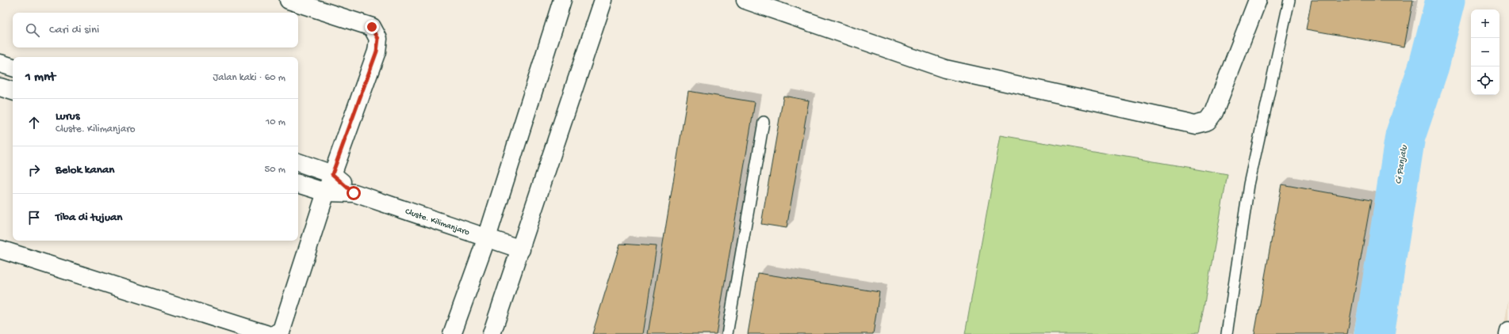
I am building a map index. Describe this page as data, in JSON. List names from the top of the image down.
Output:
{
  "streets": {
    "street": ["Cluste. Kilimanjaro"]
  },
  "water": ["Ci Panjalu"],
  "page": {
    "map_buttons": ["+", "−"],
    "search": "Cari di sini",
    "heading": ["1 mnt", "Jalan kaki · 60 m"],
    "list": [
      ["Lurus", "Cluste. Kilimanjaro", "10 m"],
      ["Belok kanan", "50 m"],
      "Tiba di tujuan"
    ]
  }
}
